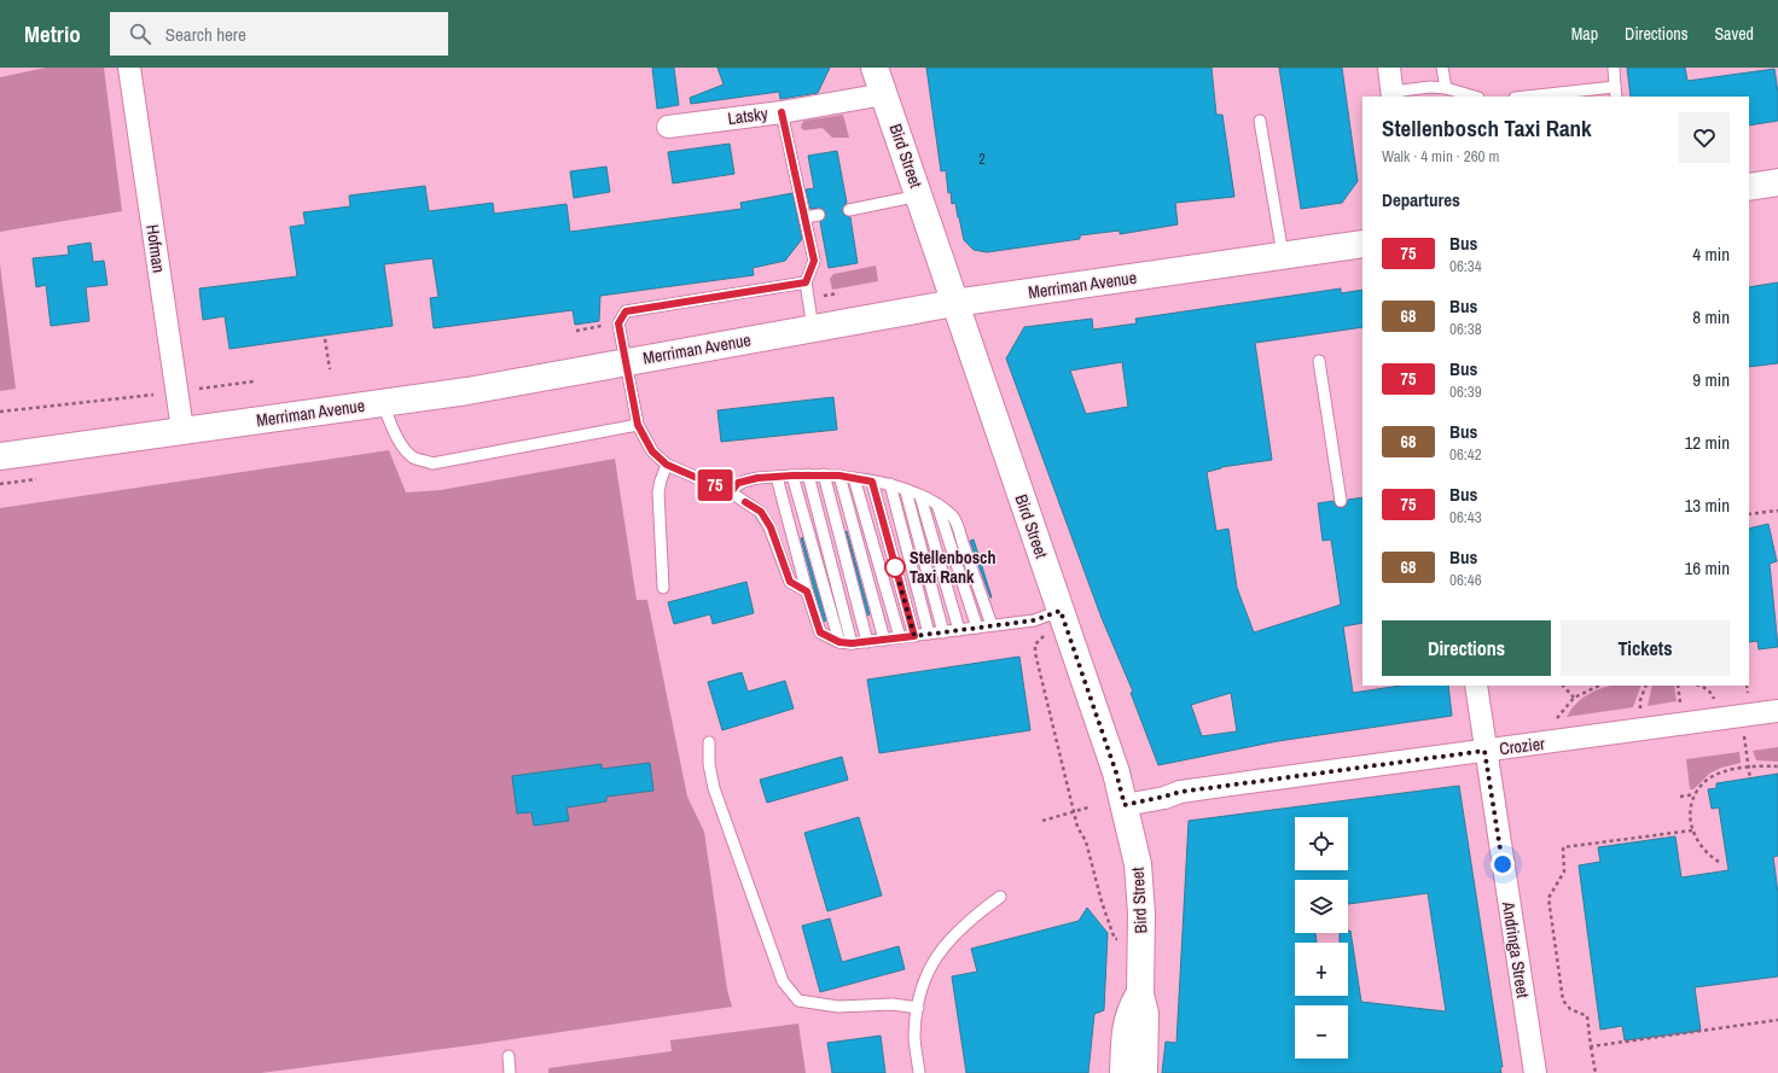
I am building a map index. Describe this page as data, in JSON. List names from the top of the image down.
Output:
{
  "streets": {
    "street": [
      "Latsky",
      "Bird Street",
      "Hofman",
      "Merriman Avenue",
      "Crozier",
      "Andringa Street"
    ]
  },
  "crossings": [
    ["Latsky", "Bird Street"],
    ["Bird Street", "Merriman Avenue"],
    ["Bird Street", "Crozier"],
    ["Hofman", "Merriman Avenue"],
    ["Crozier", "Andringa Street"]
  ],
  "places": ["Stellenbosch Taxi Rank"],
  "lines": ["bus line 75"],
  "house_numbers": ["2"],
  "page": {
    "header": "Metrio",
    "search": "Search here",
    "nav": ["Map", "Directions", "Saved"],
    "on_map": "75",
    "heading": [
      ["Stellenbosch Taxi Rank", "Walk · 4 min · 260 m"],
      "Departures"
    ],
    "list": [
      {
        "mark": "75",
        "name": "Bus",
        "note": "06:34",
        "value": "4 min"
      },
      {
        "mark": "68",
        "name": "Bus",
        "note": "06:38",
        "value": "8 min"
      },
      {
        "mark": "75",
        "name": "Bus",
        "note": "06:39",
        "value": "9 min"
      },
      {
        "mark": "68",
        "name": "Bus",
        "note": "06:42",
        "value": "12 min"
      },
      {
        "mark": "75",
        "name": "Bus",
        "note": "06:43",
        "value": "13 min"
      },
      {
        "mark": "68",
        "name": "Bus",
        "note": "06:46",
        "value": "16 min"
      }
    ],
    "buttons": ["Directions", "Tickets"],
    "map_buttons": ["+", "−"]
  }
}
